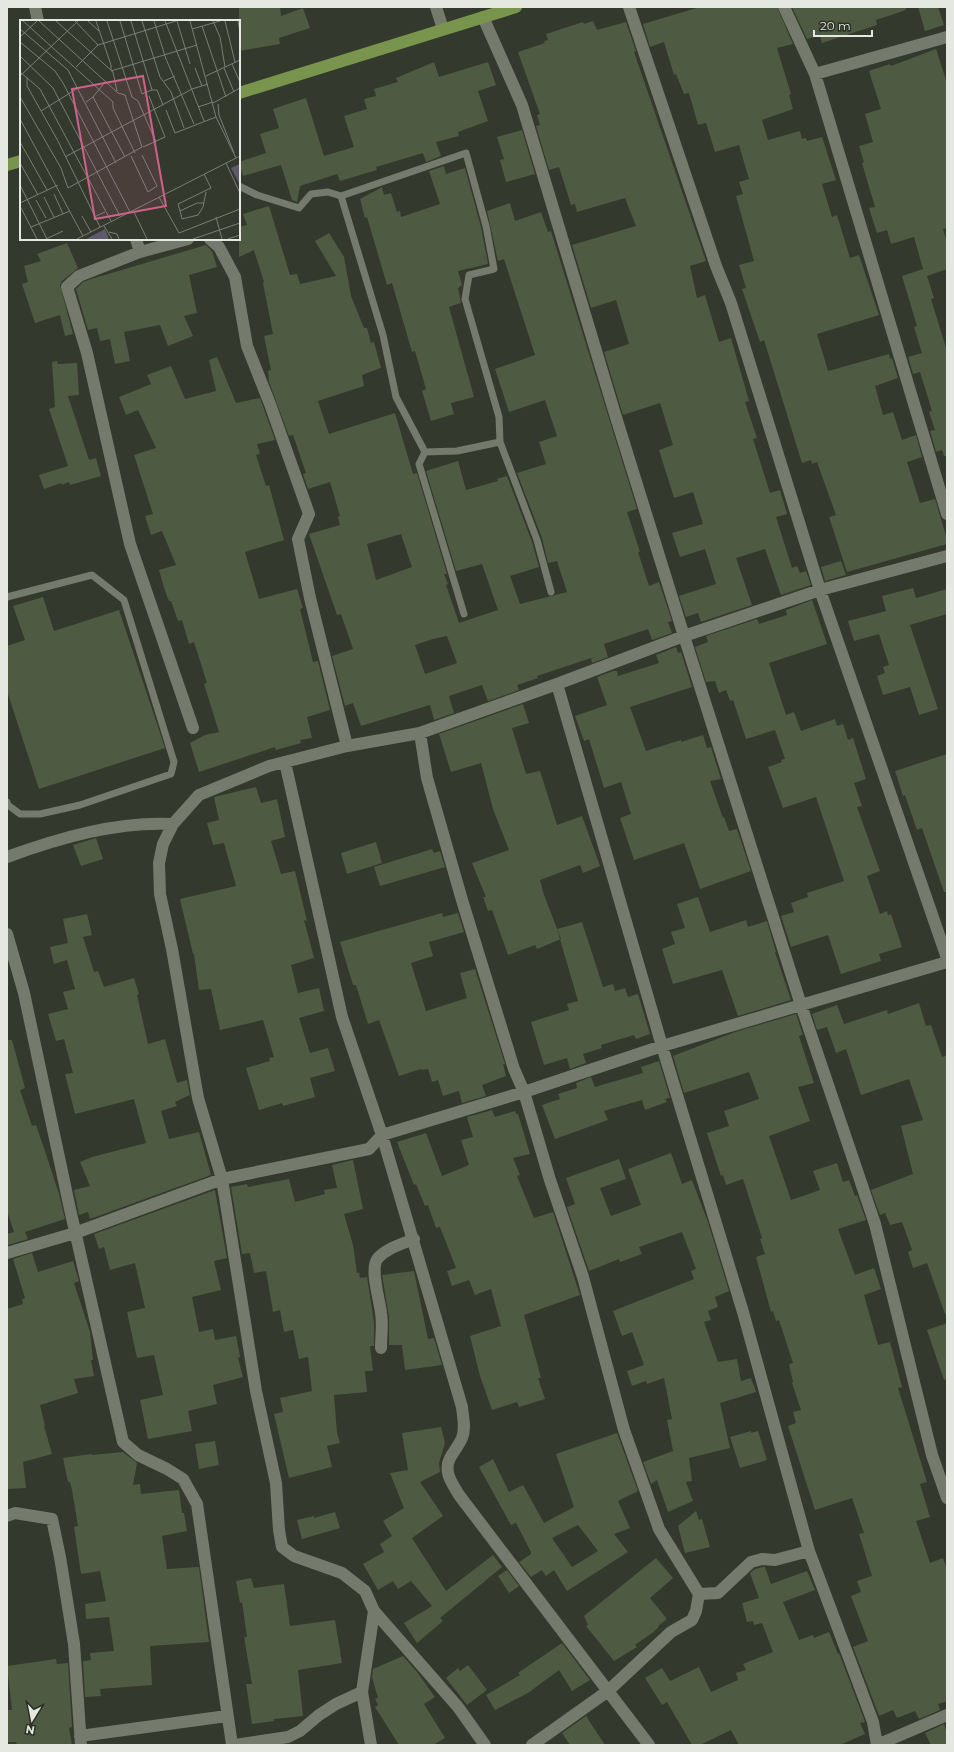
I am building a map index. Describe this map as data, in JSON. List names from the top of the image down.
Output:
{
  "scale_bar": "20 m",
  "north": "bottom"
}
